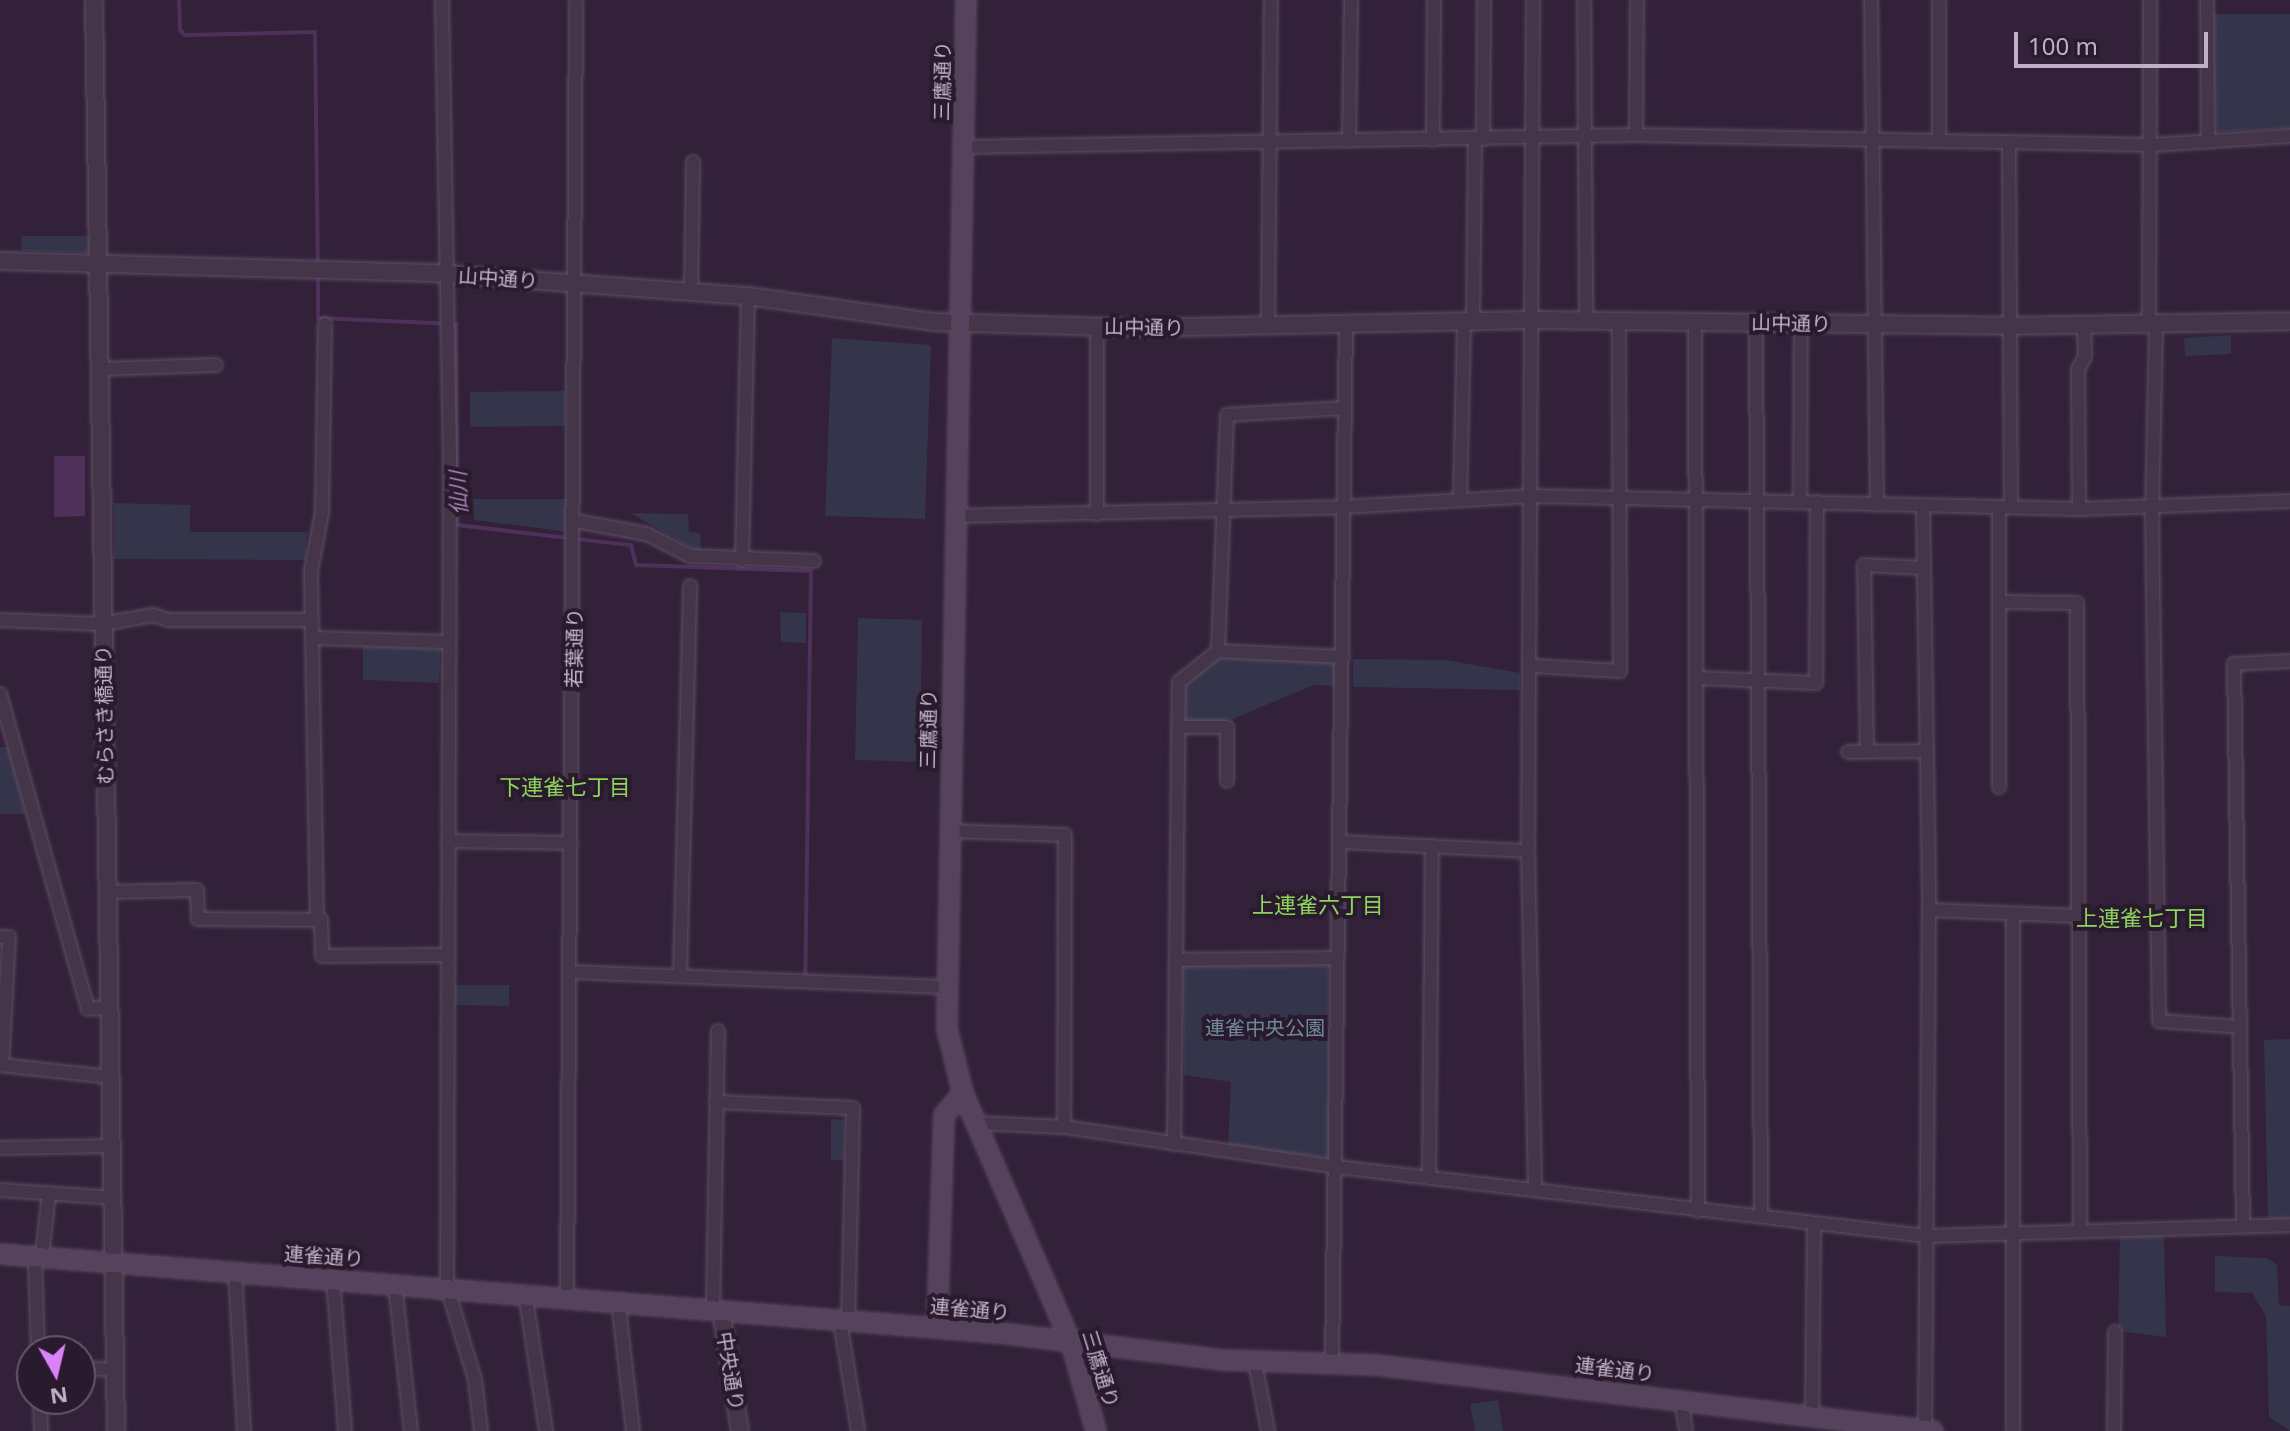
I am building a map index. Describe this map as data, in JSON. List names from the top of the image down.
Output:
{
  "streets": {
    "main road": ["三鷹通り", "連雀通り"],
    "street": [
      "山中通り",
      "若葉通り",
      "むらさき橋通り",
      "中央通り"
    ]
  },
  "crossings": [
    ["三鷹通り", "山中通り"],
    ["三鷹通り", "連雀通り"],
    ["山中通り", "若葉通り"],
    ["山中通り", "むらさき橋通り"],
    ["若葉通り", "連雀通り"],
    ["むらさき橋通り", "連雀通り"],
    ["連雀通り", "中央通り"]
  ],
  "districts": ["下連雀七丁目", "上連雀六丁目", "上連雀七丁目"],
  "water": ["仙川"],
  "parks": ["連雀中央公園"],
  "scale_bar": "100 m",
  "north": "bottom"
}
